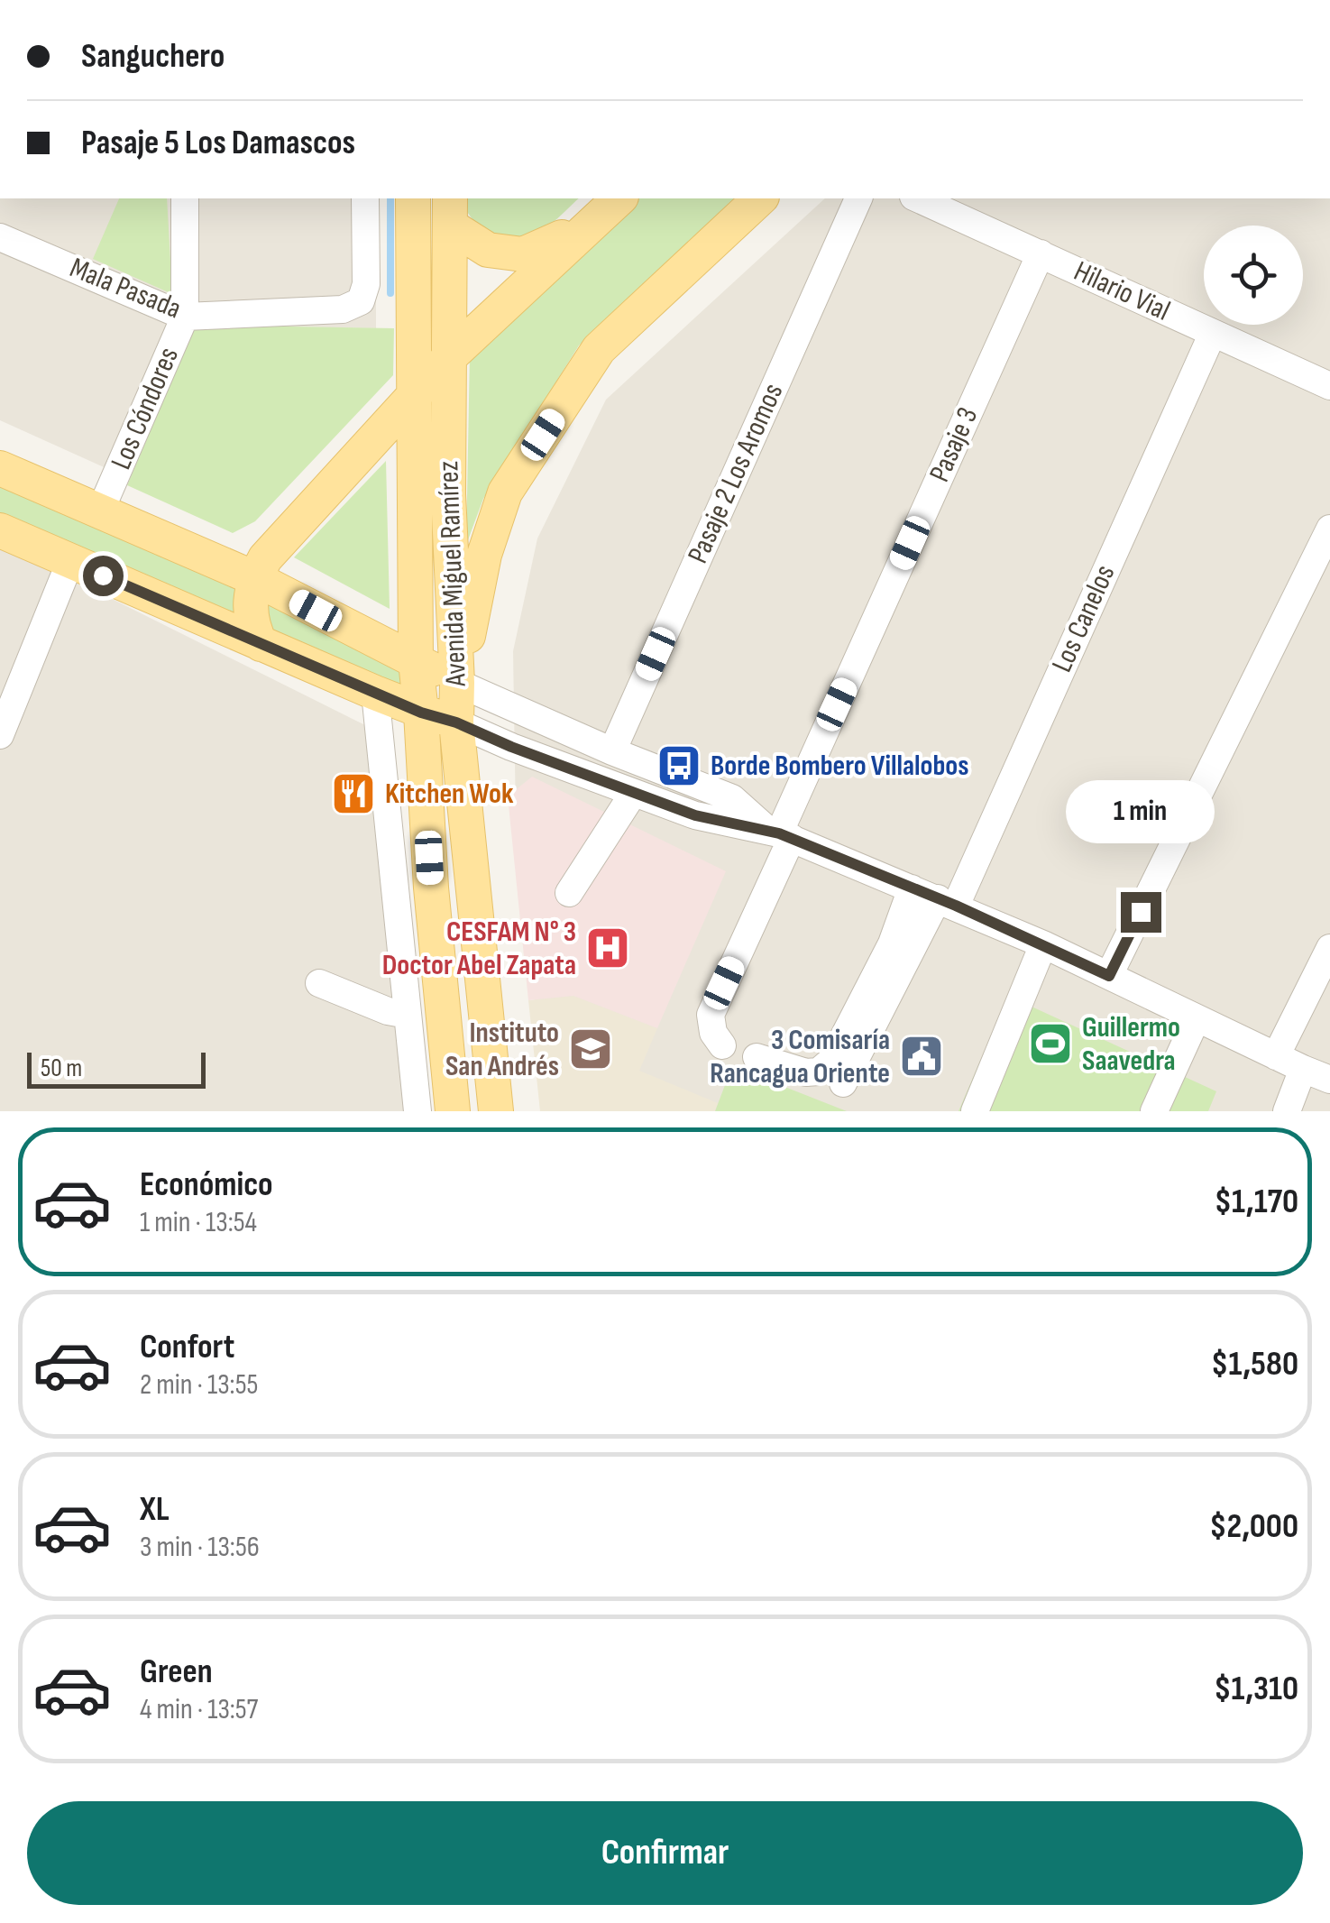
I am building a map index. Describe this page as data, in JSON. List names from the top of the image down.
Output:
{
  "streets": {
    "main road": ["Avenida Miguel Ramírez"],
    "street": [
      "Mala Pasada",
      "Hilario Vial",
      "Los Cóndores",
      "Pasaje 3",
      "Pasaje 2 Los Aromos",
      "Los Canelos"
    ]
  },
  "crossings": [
    ["Mala Pasada", "Los Cóndores"],
    ["Hilario Vial", "Pasaje 3"],
    ["Hilario Vial", "Los Canelos"]
  ],
  "places": {
    "bus stop": ["Borde Bombero Villalobos"],
    "restaurant": ["Kitchen Wok"],
    "hospital": ["CESFAM N° 3 Doctor Abel Zapata"],
    "sports": ["Guillermo Saavedra"],
    "school or university": ["Instituto San Andrés"],
    "public building": ["3 Comisaría Rancagua Oriente"]
  },
  "scale_bar": "50 m",
  "page": {
    "banner": ["Sanguchero", "Pasaje 5 Los Damascos"],
    "bubble": "1 min",
    "scale": "50 m",
    "list": [
      {
        "name": "Económico",
        "note": "1 min · 13:54",
        "value": "$1,170"
      },
      {
        "name": "Confort",
        "note": "2 min · 13:55",
        "value": "$1,580"
      },
      {
        "name": "XL",
        "note": "3 min · 13:56",
        "value": "$2,000"
      },
      {
        "name": "Green",
        "note": "4 min · 13:57",
        "value": "$1,310"
      }
    ],
    "buttons": "Confirmar"
  }
}
